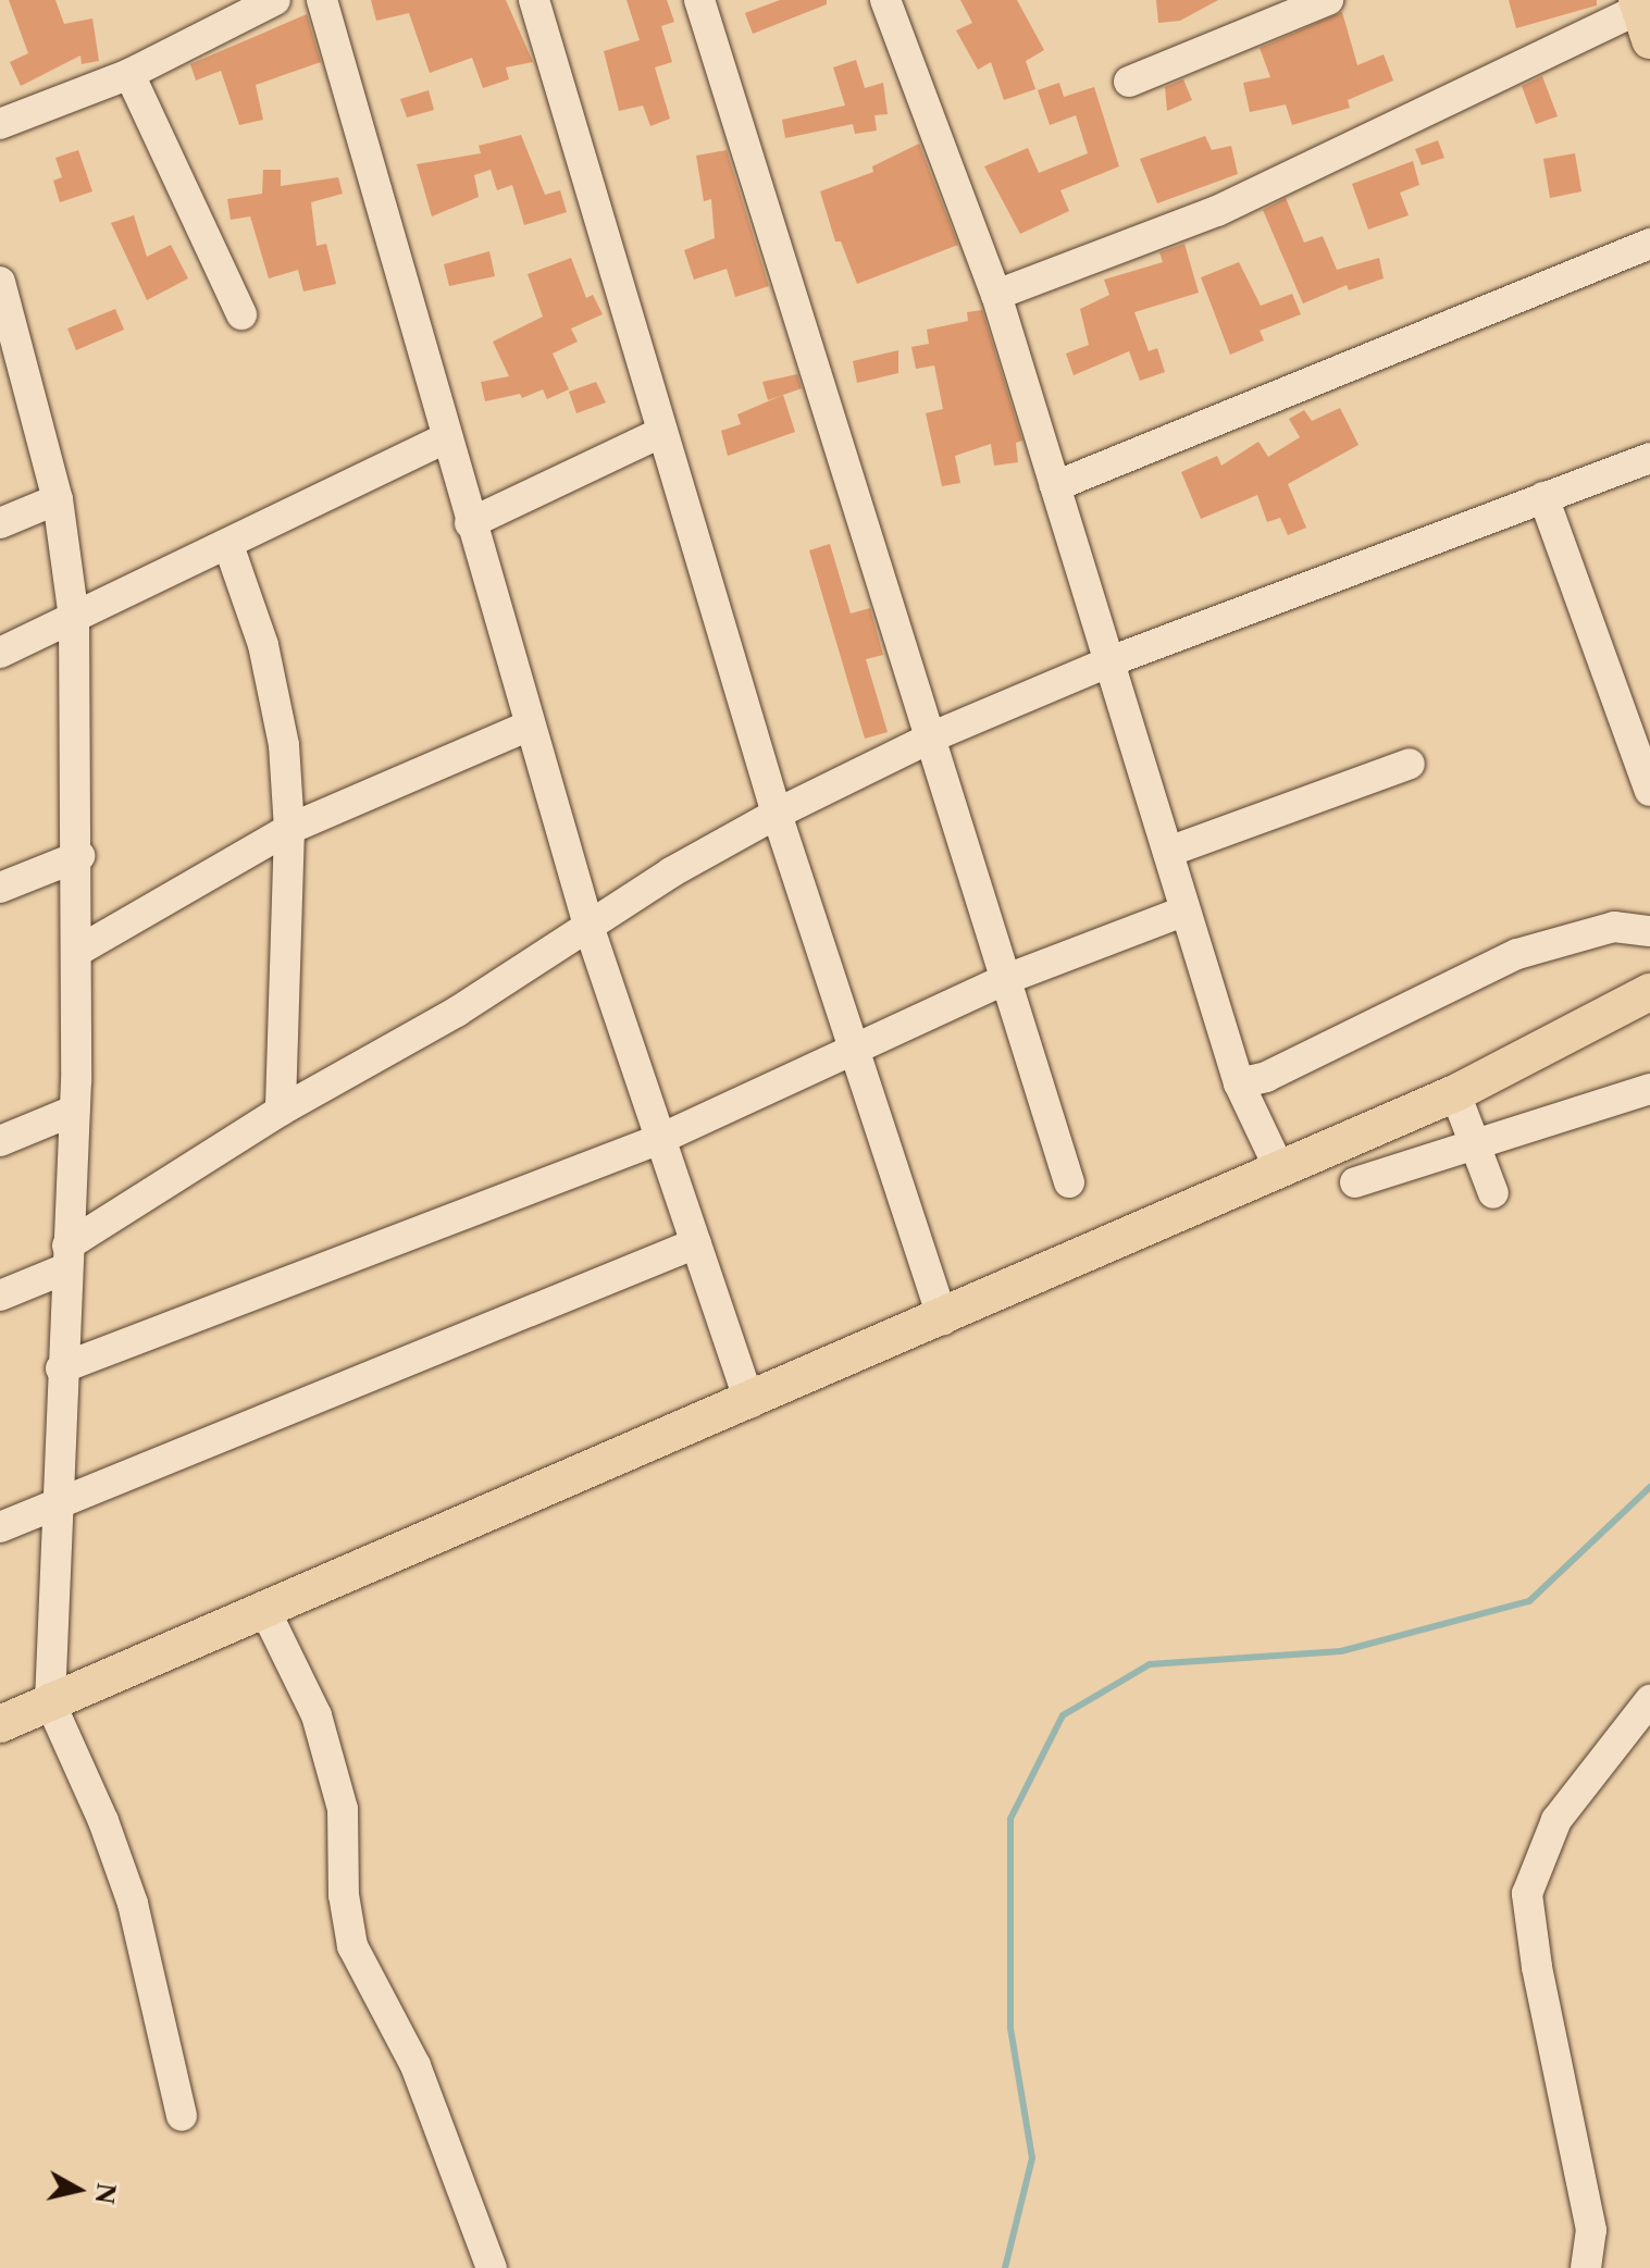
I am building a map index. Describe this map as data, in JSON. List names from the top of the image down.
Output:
{
  "north": "right"
}
